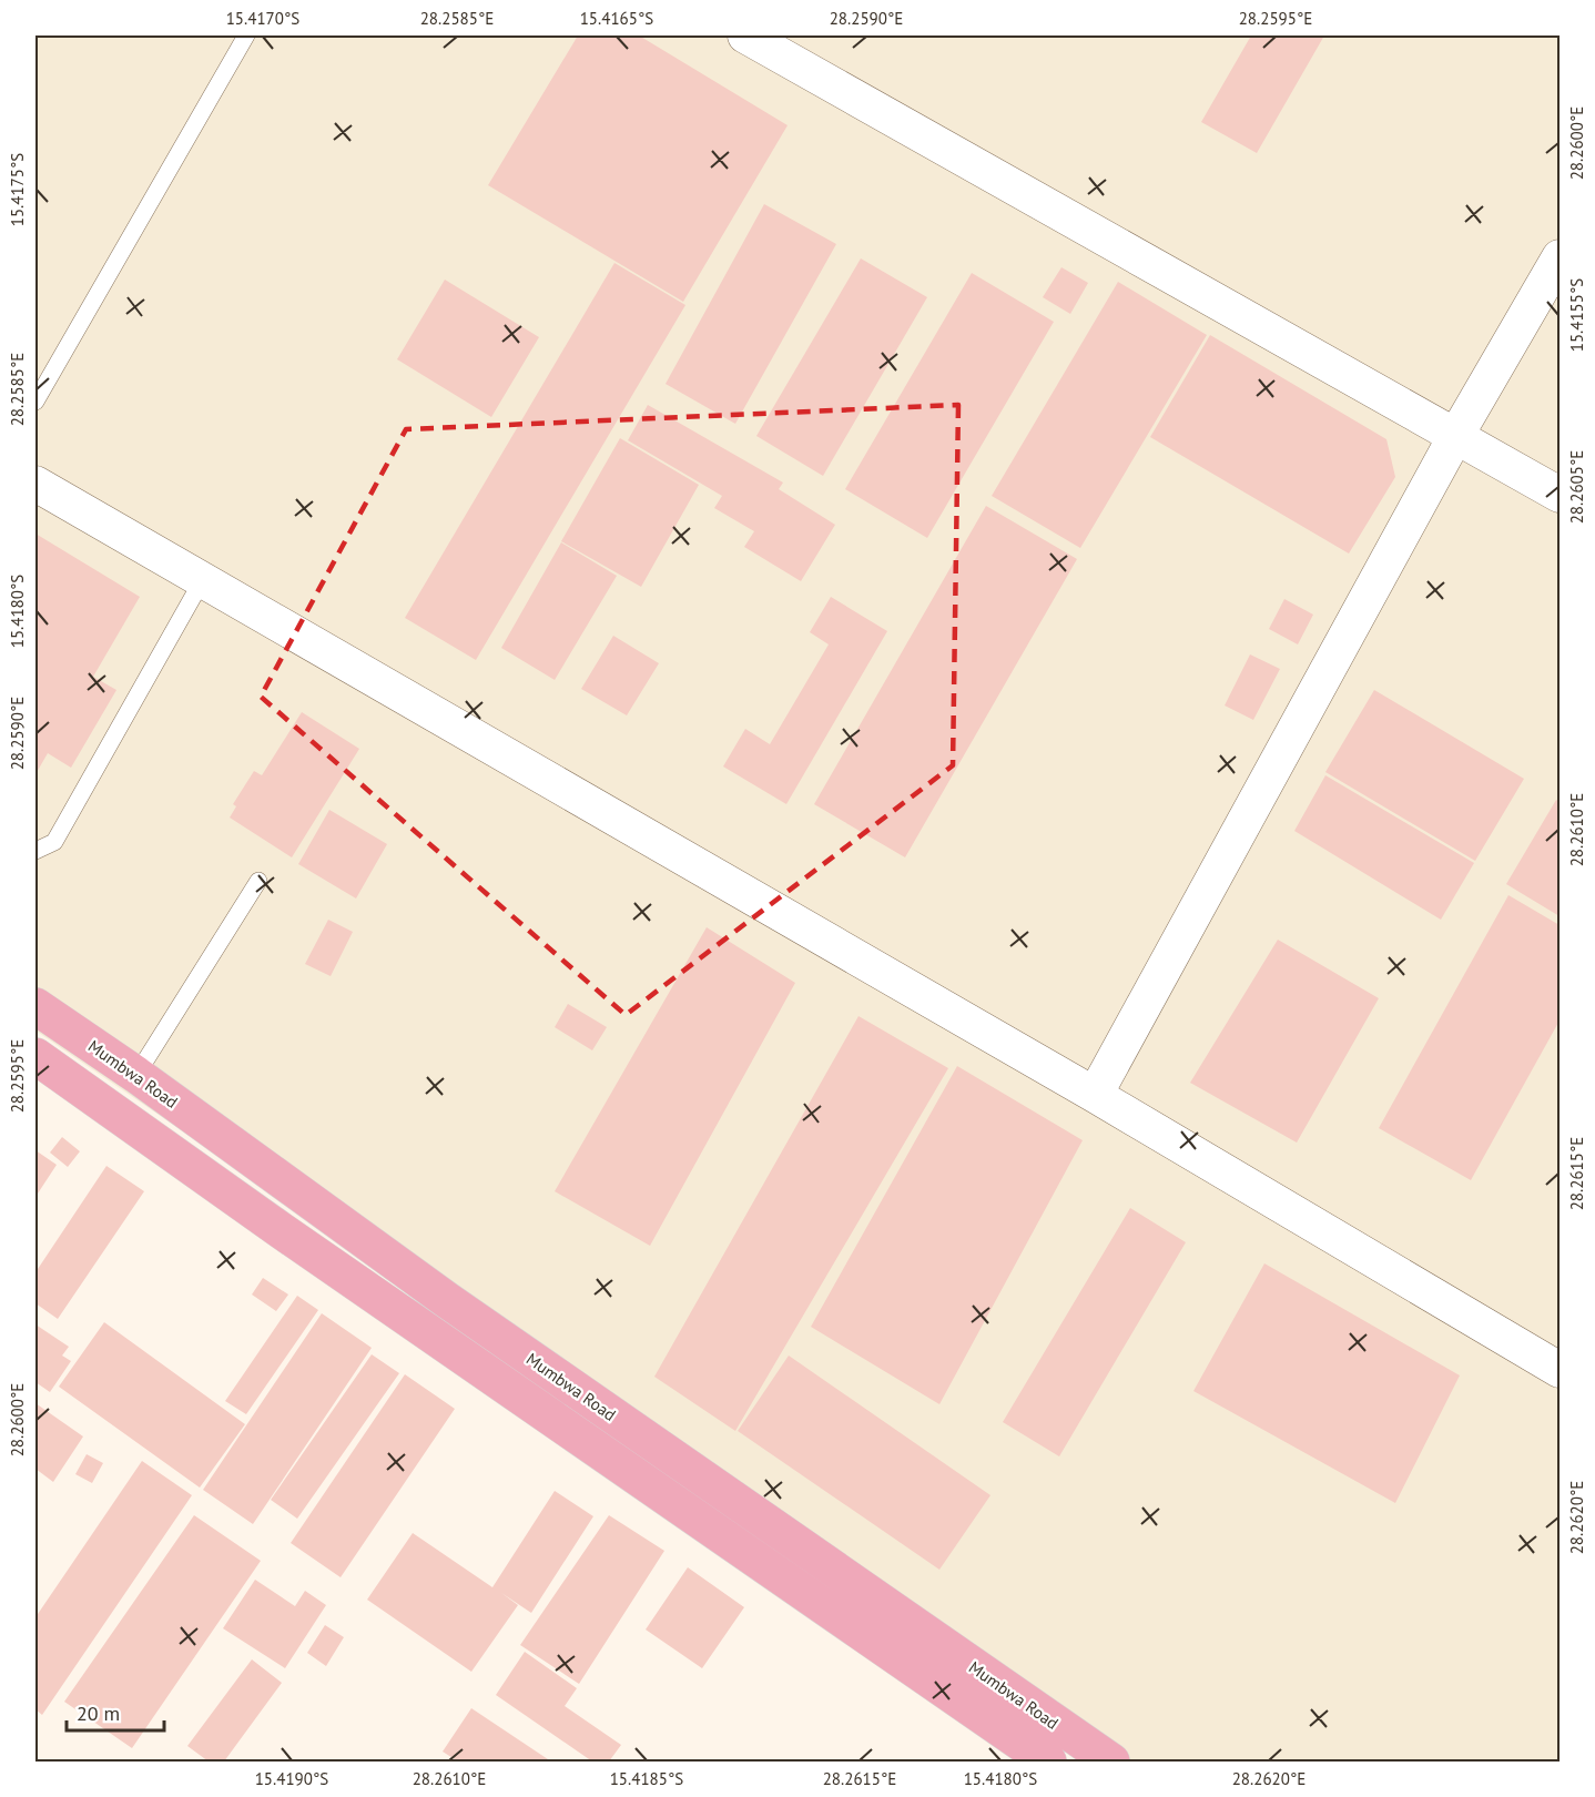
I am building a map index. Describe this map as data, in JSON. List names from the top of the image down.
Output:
{
  "streets": {
    "main road": ["Mumbwa Road"]
  },
  "scale_bar": "20 m",
  "coordinates": [
    "15.4170°S",
    "28.2585°E",
    "15.4165°S",
    "28.2590°E",
    "28.2595°E",
    "28.2600°E",
    "15.4175°S",
    "15.4155°S",
    "28.2605°E",
    "15.4180°S",
    "28.2610°E",
    "28.2615°E",
    "28.2620°E",
    "15.4190°S",
    "15.4185°S"
  ]
}
